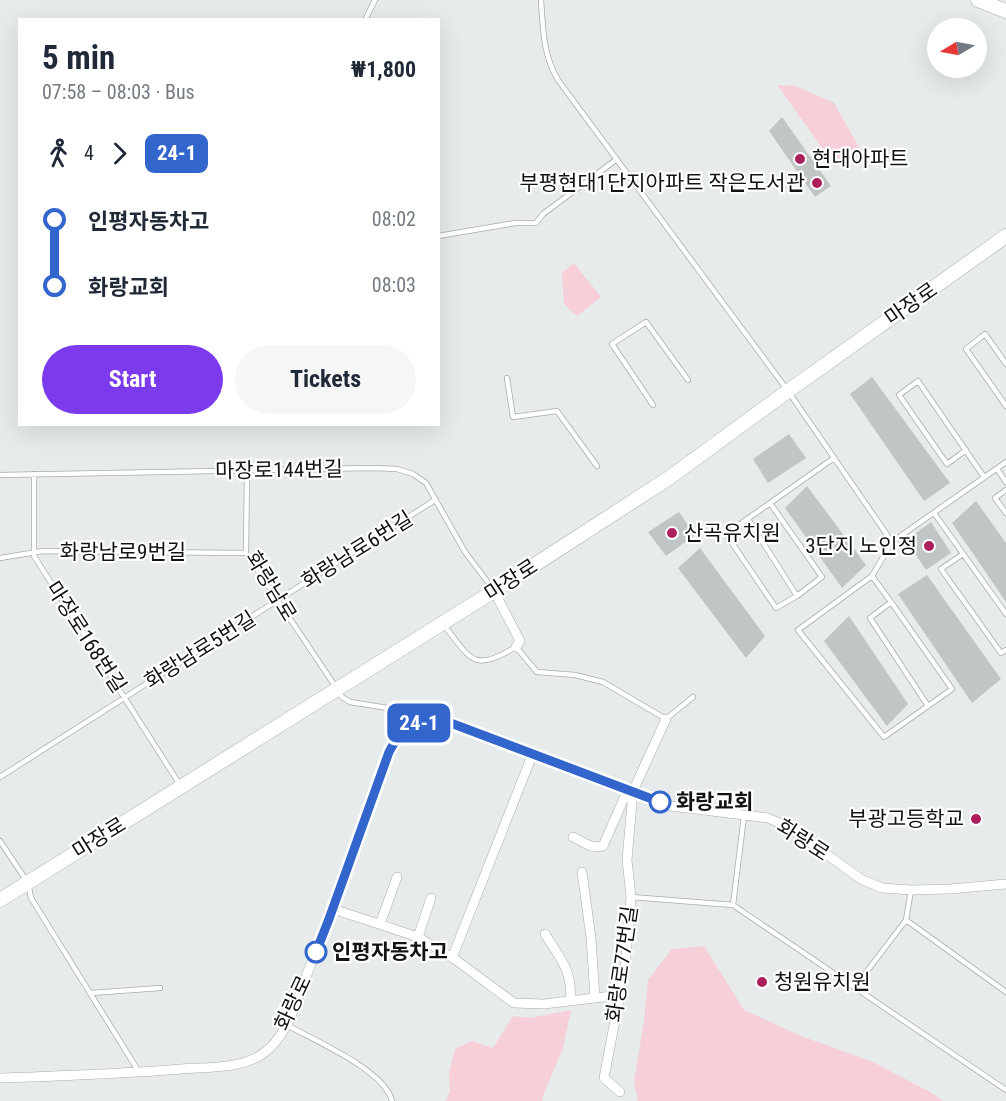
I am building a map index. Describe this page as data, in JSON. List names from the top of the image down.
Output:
{
  "streets": {
    "main road": ["마장로"],
    "street": ["화랑로", "화랑로77번길"],
    "lane": [
      "마장로144번길",
      "화랑남로6번길",
      "화랑남로9번길",
      "화랑남로",
      "마장로168번길",
      "화랑남로5번길"
    ]
  },
  "crossings": [
    ["마장로", "마장로144번길"],
    ["마장로", "화랑남로"],
    ["마장로", "마장로168번길"],
    ["마장로144번길", "화랑남로6번길"],
    ["마장로144번길", "화랑남로"],
    ["화랑남로6번길", "화랑남로"],
    ["화랑남로6번길", "화랑남로5번길"],
    ["화랑남로9번길", "화랑남로"],
    ["화랑남로9번길", "마장로168번길"],
    ["화랑남로", "화랑남로5번길"],
    ["마장로168번길", "화랑남로5번길"],
    ["화랑로", "화랑로77번길"]
  ],
  "places": [
    "현대아파트",
    "부평현대1단지아파트 작은도서관",
    "산곡유치원",
    "3단지 노인정",
    "화랑교회",
    "부광고등학교",
    "인평자동차고",
    "청원유치원"
  ],
  "lines": ["bus line 24-1"],
  "north": "left",
  "page": {
    "on_map": "24-1",
    "heading": ["5 min", "07:58 – 08:03 · Bus", "₩1,800"],
    "legs": ["4", "24-1"],
    "list": [
      {
        "name": "인평자동차고",
        "value": "08:02"
      },
      {
        "name": "화랑교회",
        "value": "08:03"
      }
    ],
    "buttons": ["Start", "Tickets"]
  }
}
